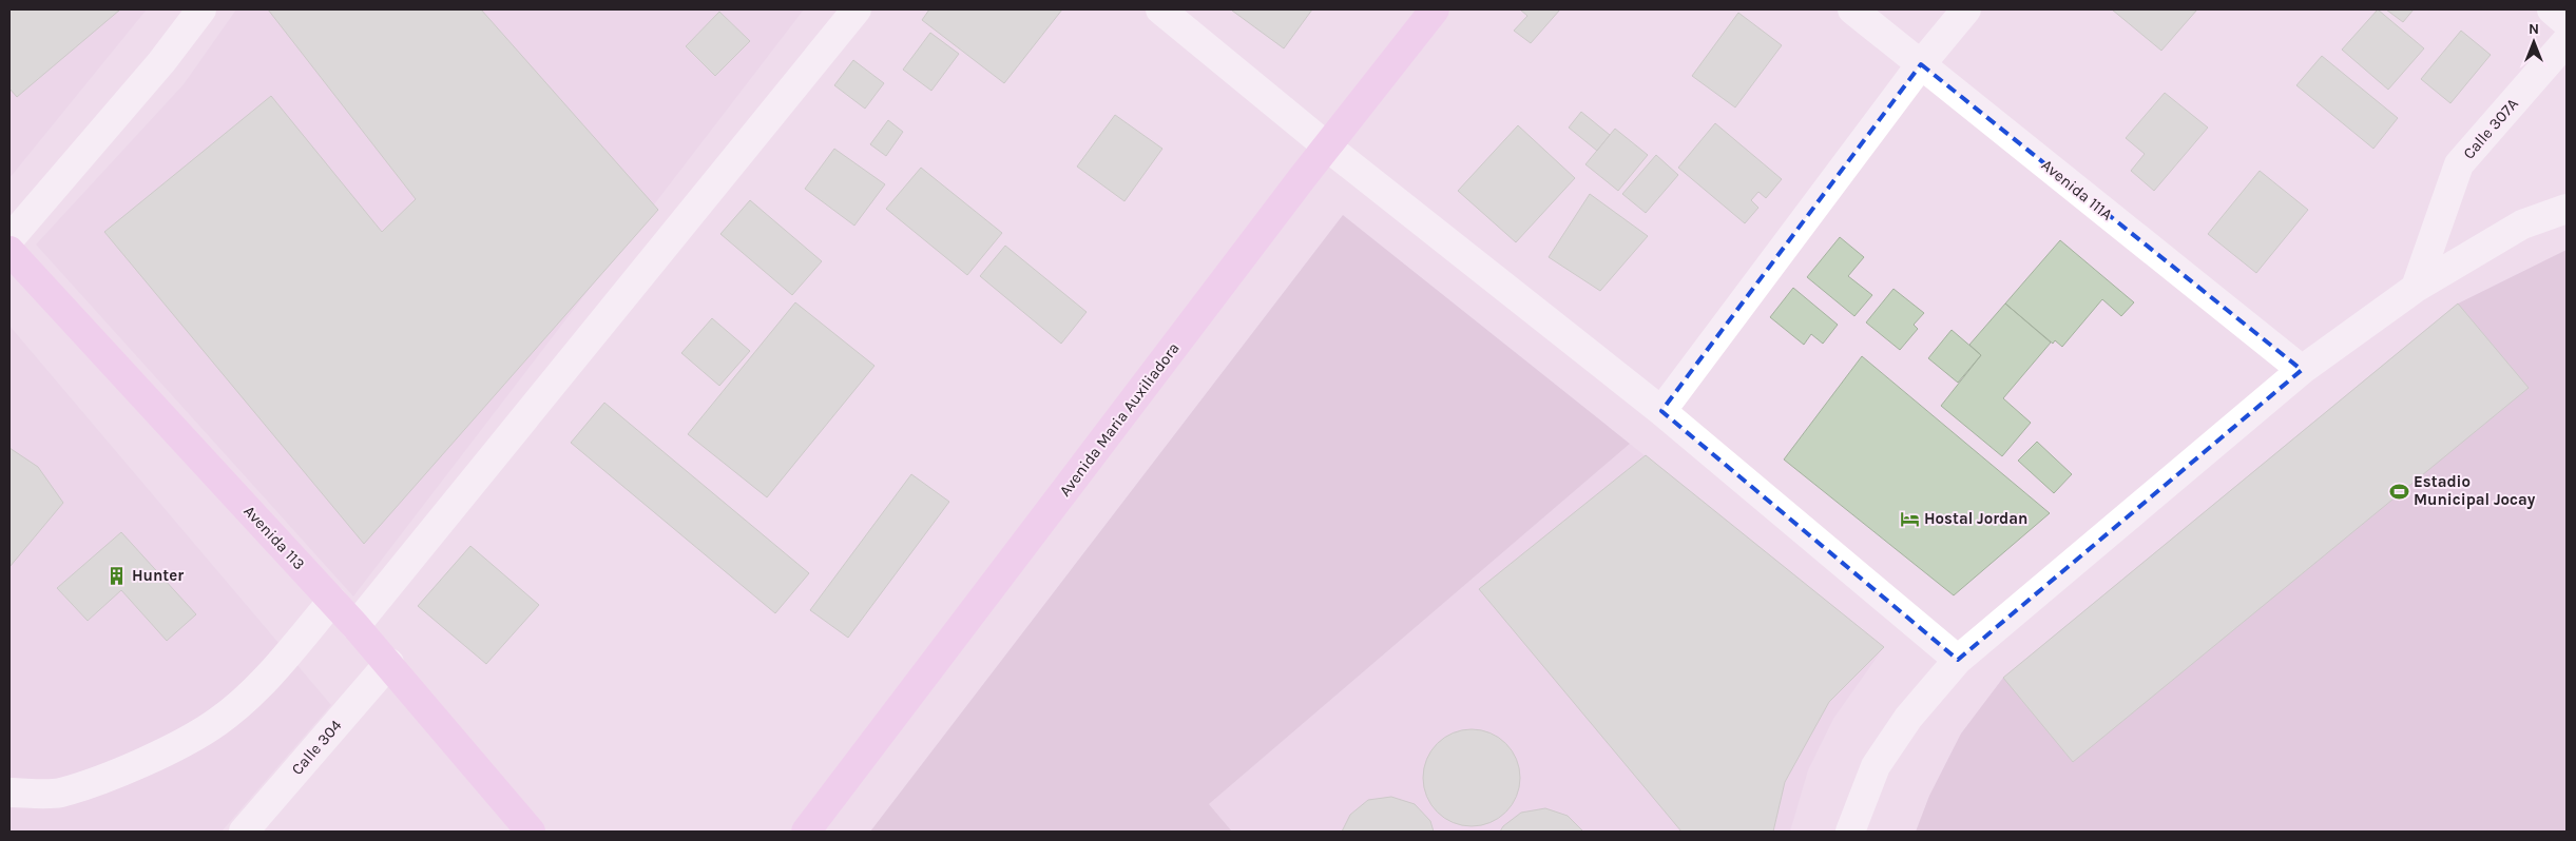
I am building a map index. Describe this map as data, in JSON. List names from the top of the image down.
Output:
{
  "streets": {
    "main road": ["Avenida Maria Auxiliadora", "Avenida 113"],
    "street": ["Calle 307A", "Avenida 111A", "Calle 304"]
  },
  "crossings": [
    ["Avenida 113", "Calle 304"]
  ],
  "places": {
    "sports": ["Estadio Municipal Jocay"],
    "hotel": ["Hostal Jordan"],
    "building": ["Hunter"]
  },
  "north": "top"
}
